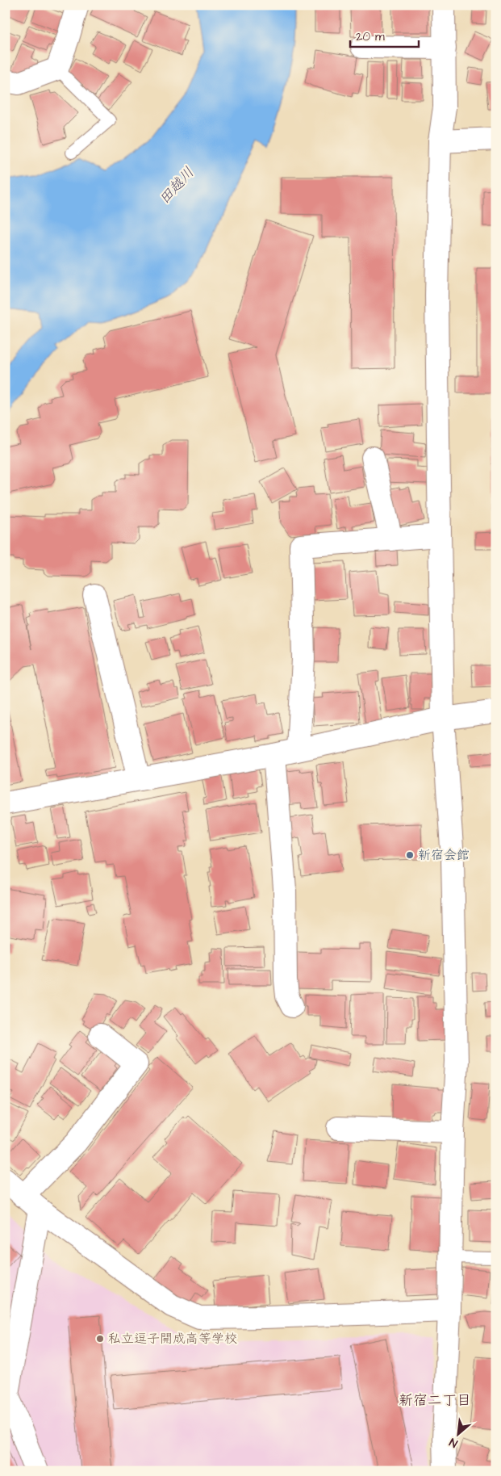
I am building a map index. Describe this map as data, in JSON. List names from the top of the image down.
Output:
{
  "districts": ["新宿二丁目"],
  "water": ["田越川"],
  "places": ["新宿会館", "私立逗子開成高等学校"],
  "scale_bar": "20 m",
  "north": "bottom left"
}
